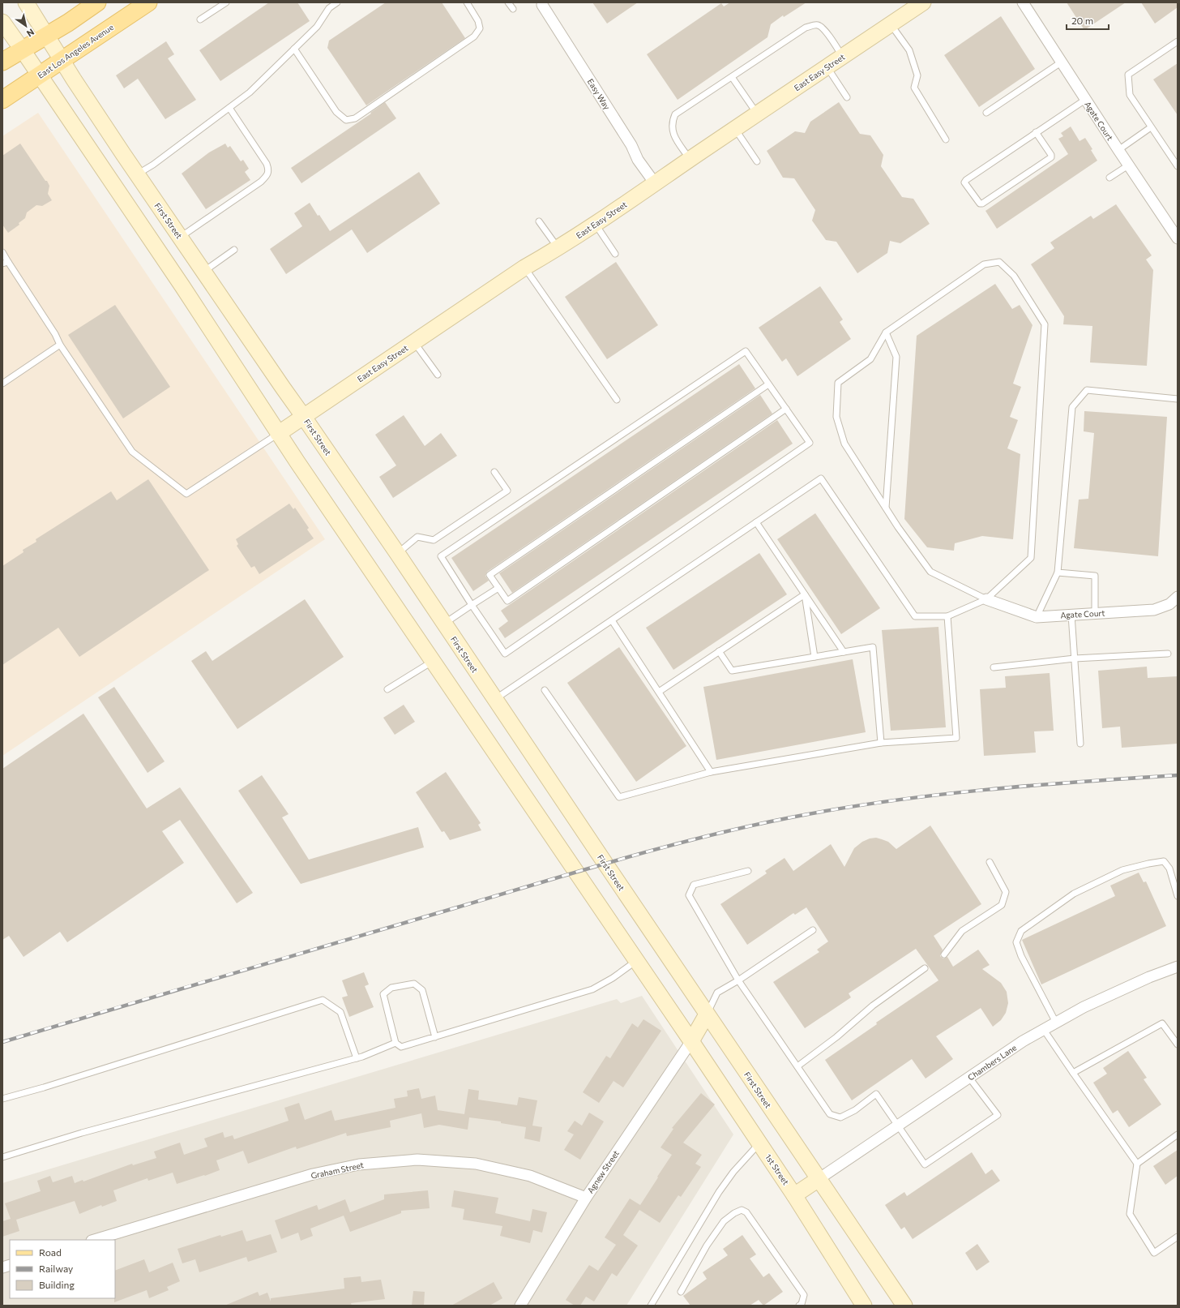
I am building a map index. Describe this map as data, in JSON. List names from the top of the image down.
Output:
{
  "streets": {
    "main road": [
      "East Los Angeles Avenue",
      "East Easy Street",
      "First Street",
      "1st Street"
    ],
    "street": [
      "Easy Way",
      "Agate Court",
      "Chambers Lane",
      "Graham Street",
      "Agnew Street"
    ]
  },
  "crossings": [
    ["East Los Angeles Avenue", "First Street"],
    ["East Easy Street", "Easy Way"],
    ["East Easy Street", "First Street"],
    ["First Street", "Chambers Lane"],
    ["Graham Street", "Agnew Street"]
  ],
  "legend": ["Road", "Railway", "Building"],
  "scale_bar": "20 m",
  "north": "bottom right"
}
